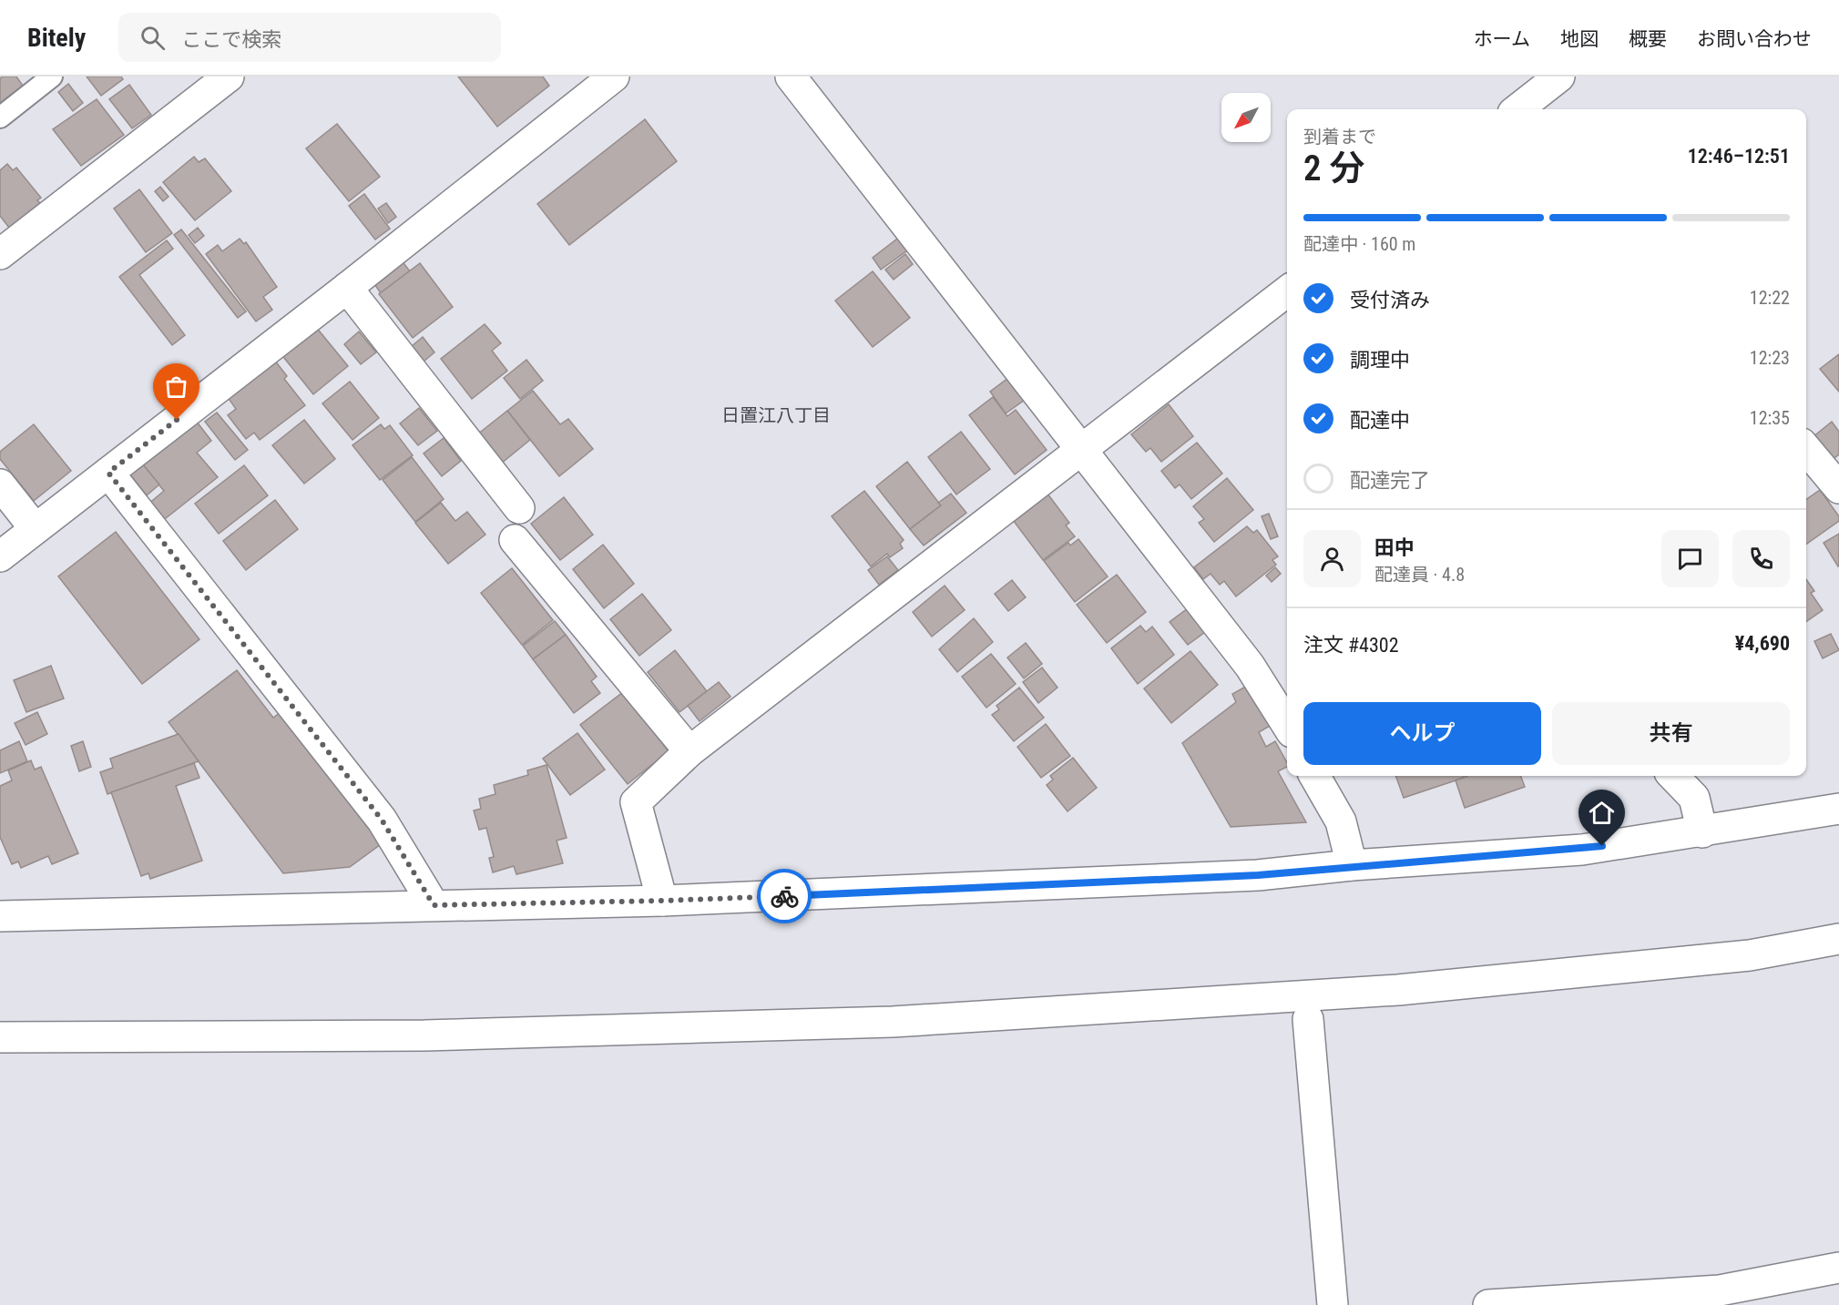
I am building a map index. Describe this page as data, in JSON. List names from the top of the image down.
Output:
{
  "districts": ["日置江八丁目"],
  "north": "bottom left",
  "page": {
    "header": "Bitely",
    "search": "ここで検索",
    "nav": [
      "ホーム",
      "地図",
      "概要",
      "お問い合わせ"
    ],
    "heading": ["2 分", "到着まで", "12:46–12:51"],
    "panel": [
      "田中",
      "配達員 · 4.8",
      "注文 #4302",
      "¥4,690"
    ],
    "bar": "配達中 · 160 m",
    "list": [
      ["受付済み", "12:22"],
      ["調理中", "12:23"],
      ["配達中", "12:35"],
      "配達完了"
    ],
    "buttons": ["ヘルプ", "共有"]
  }
}
